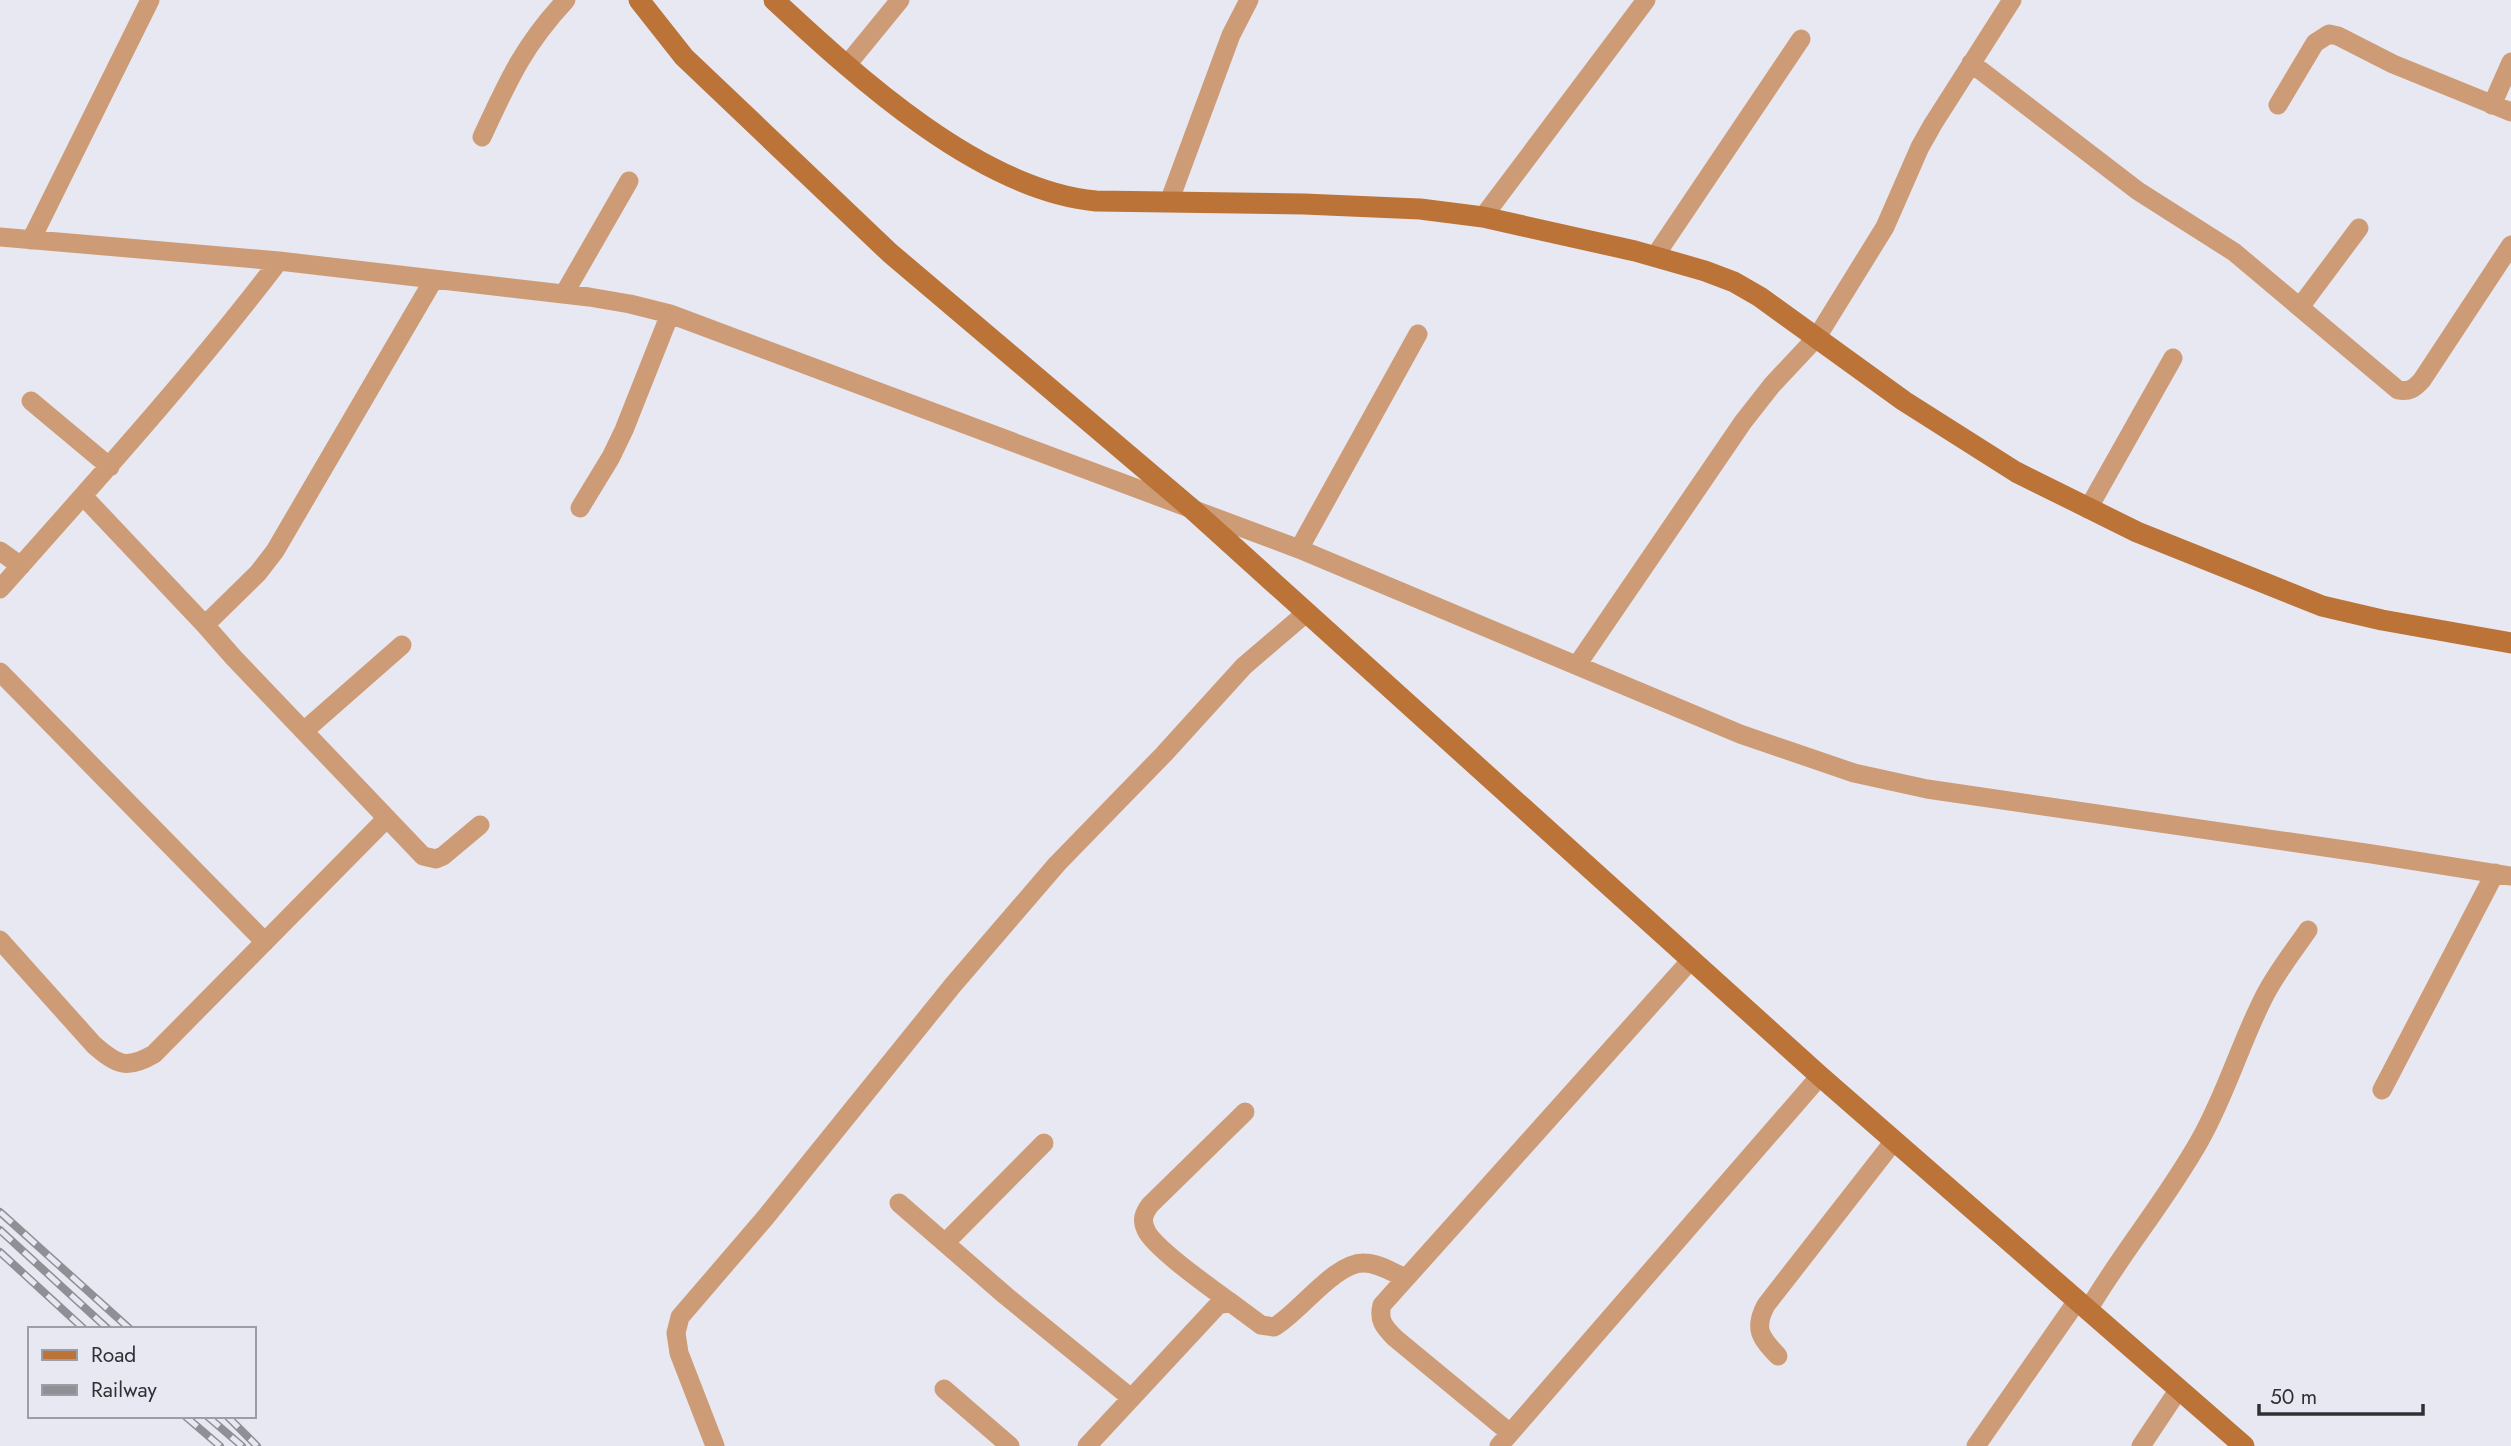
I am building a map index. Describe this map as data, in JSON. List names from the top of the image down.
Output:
{
  "legend": ["Road", "Railway"],
  "scale_bar": "50 m"
}
